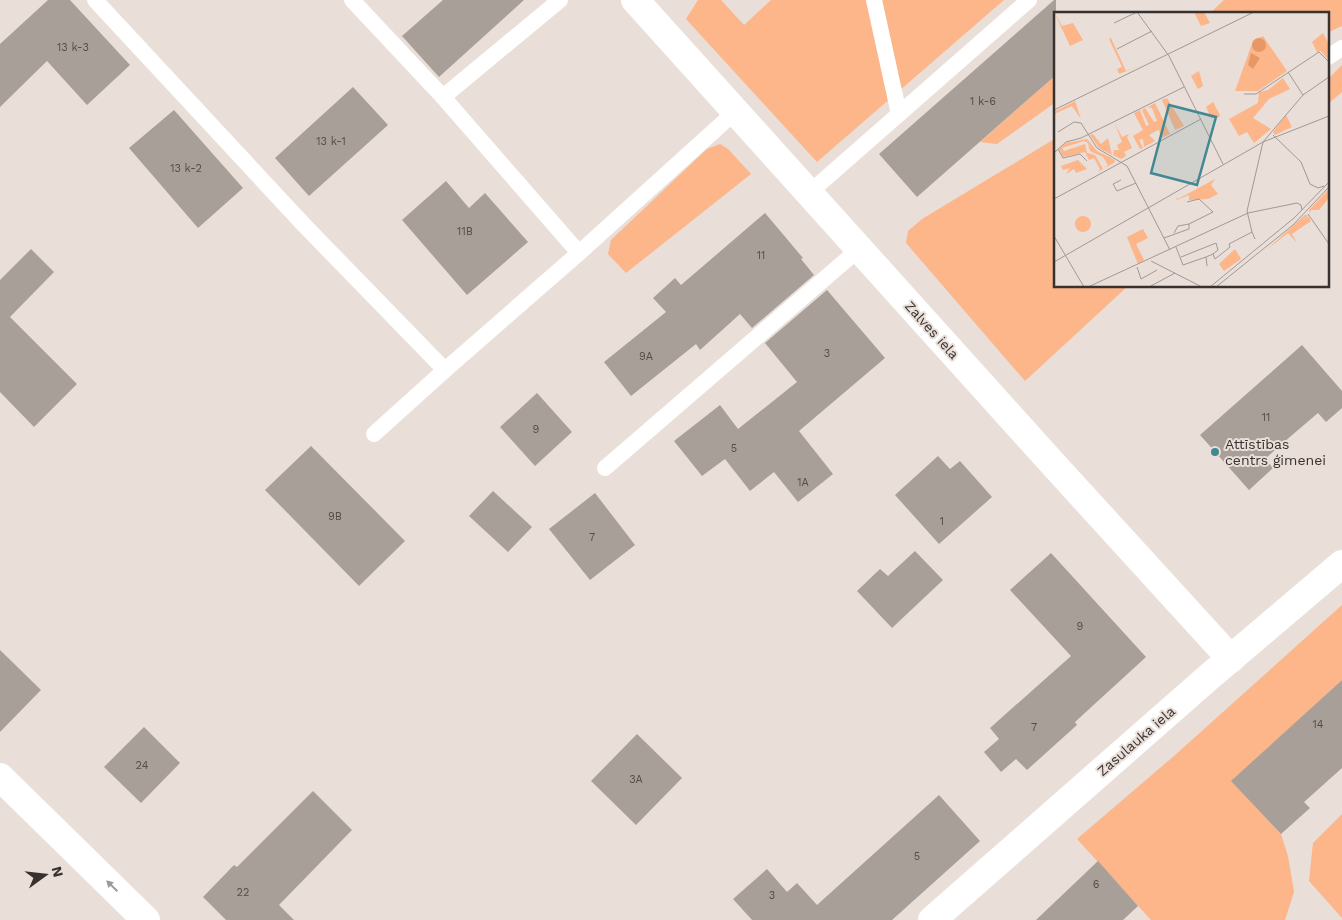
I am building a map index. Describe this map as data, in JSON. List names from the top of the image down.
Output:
{
  "streets": {
    "street": ["Zalves iela", "Zasulauka iela"]
  },
  "crossings": [
    ["Zalves iela", "Zasulauka iela"]
  ],
  "places": ["Attīstības centrs ģimenei"],
  "house_numbers": [
    "13 k-3",
    "1 k-6",
    "13 k-1",
    "13 k-2",
    "11B",
    "11",
    "3",
    "9A",
    "11",
    "9",
    "5",
    "1A",
    "9B",
    "1",
    "7",
    "9",
    "14",
    "7",
    "24",
    "3A",
    "5",
    "6",
    "22",
    "3"
  ],
  "north": "right"
}
